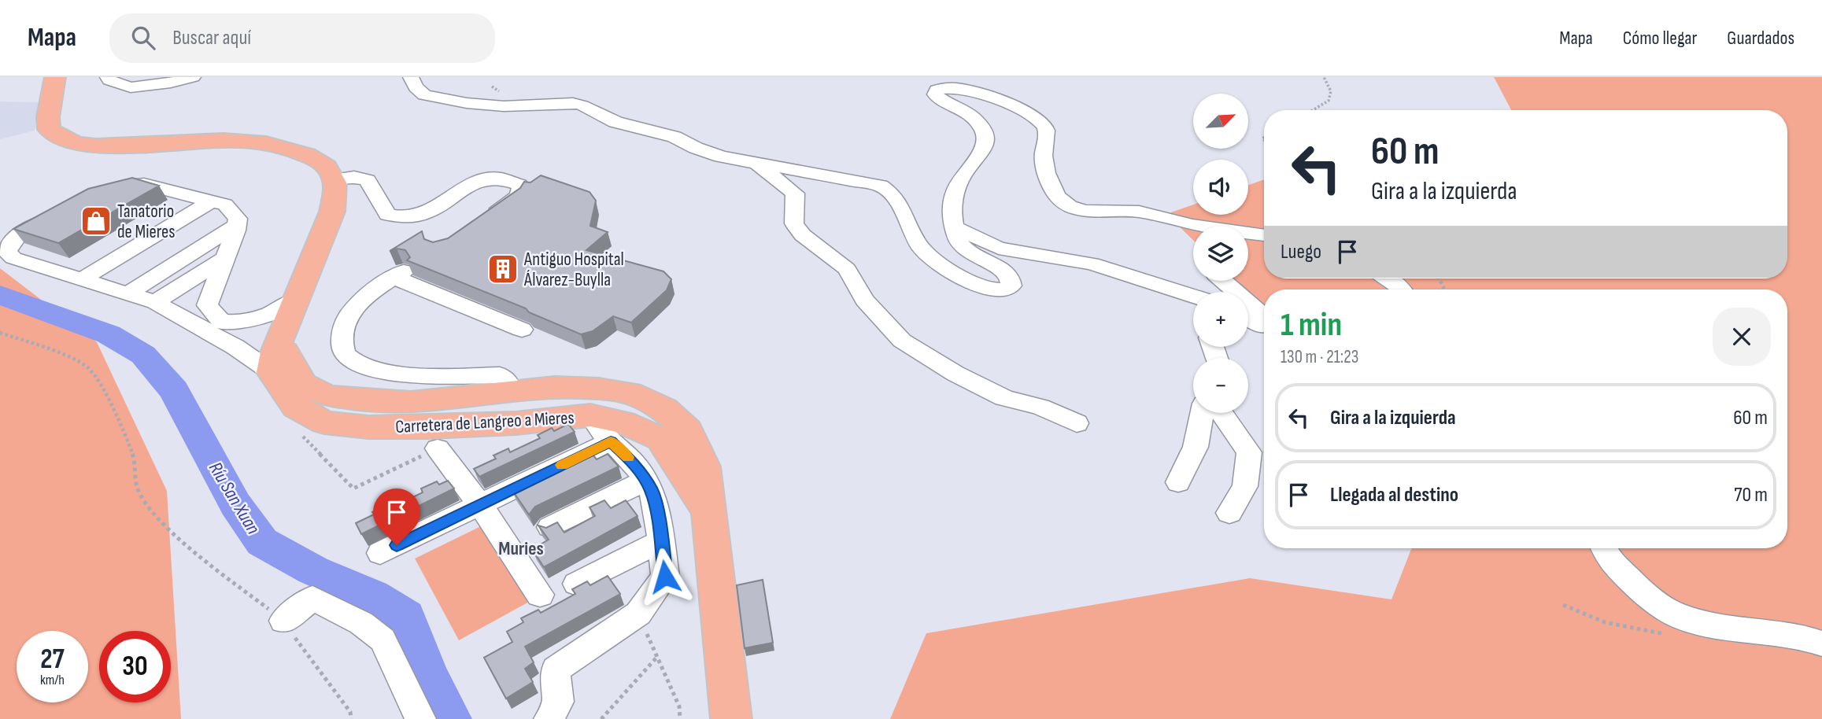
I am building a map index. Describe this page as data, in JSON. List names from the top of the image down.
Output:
{
  "streets": {
    "main road": ["Carretera de Langreo a Mieres"]
  },
  "districts": ["Muries"],
  "water": ["Ríu San Xuan"],
  "places": {
    "shop": ["Tanatorio de Mieres"],
    "building": ["Antiguo Hospital Álvarez-Buylla"]
  },
  "north": "top right",
  "page": {
    "header": "Mapa",
    "search": "Buscar aquí",
    "nav": ["Mapa", "Cómo llegar", "Guardados"],
    "map_buttons": ["+", "−"],
    "turn": ["60 m", "Gira a la izquierda"],
    "then": "Luego",
    "heading": ["1 min", "130 m · 21:23"],
    "list": [
      {
        "name": "Gira a la izquierda",
        "value": "60 m"
      },
      {
        "name": "Llegada al destino",
        "value": "70 m"
      }
    ],
    "speed": "27 km/h",
    "limit": "30"
  }
}
